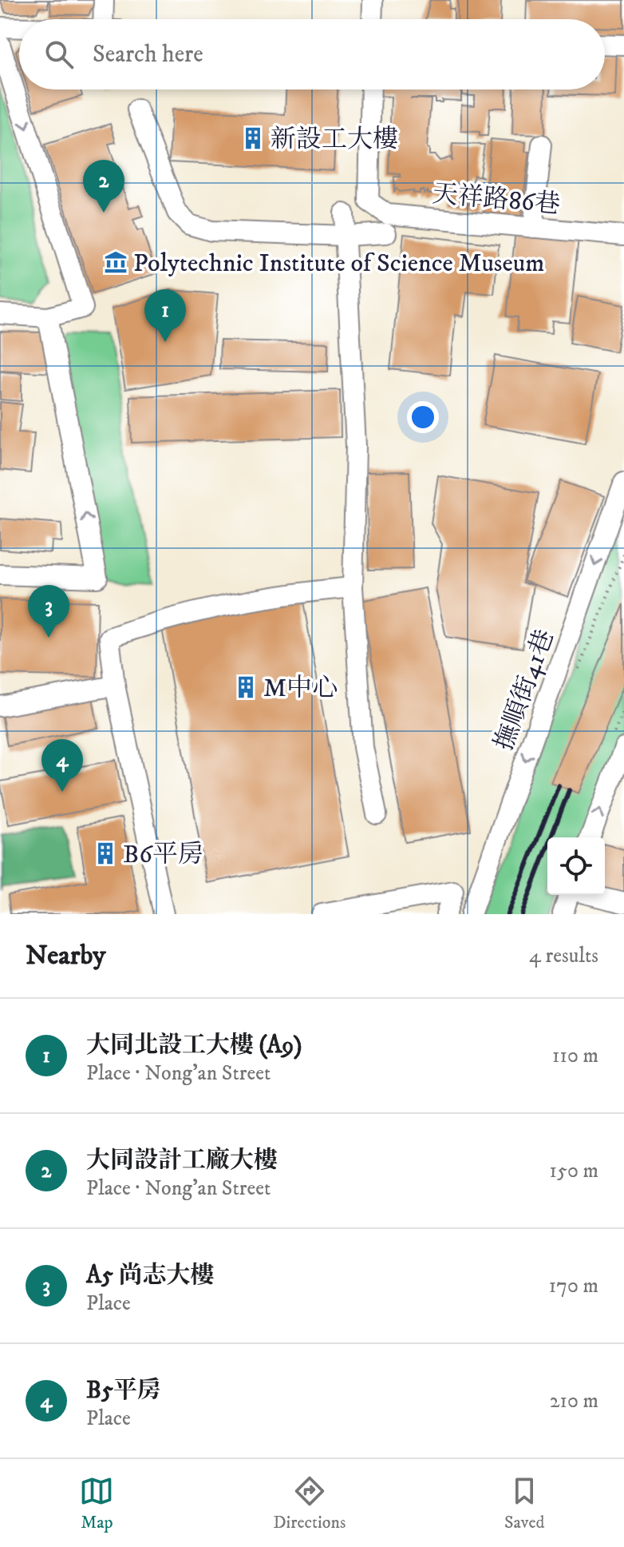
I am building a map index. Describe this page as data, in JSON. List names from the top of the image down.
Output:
{
  "streets": {
    "street": ["天祥路86巷", "撫順街41巷"]
  },
  "places": {
    "building": ["新設工大樓", "M中心", "B6平房"],
    "museum": ["Polytechnic Institute of Science Museum"]
  },
  "page": {
    "search": "Search here",
    "pins": [
      "2",
      "1",
      "3",
      "4"
    ],
    "heading": ["Nearby", "4 results"],
    "list": [
      {
        "mark": "1",
        "name": "大同北設工大樓 (A9)",
        "note": "Place · Nong'an Street",
        "value": "110 m"
      },
      {
        "mark": "2",
        "name": "大同設計工廠大樓",
        "note": "Place · Nong'an Street",
        "value": "150 m"
      },
      {
        "mark": "3",
        "name": "A5 尚志大樓",
        "note": "Place",
        "value": "170 m"
      },
      {
        "mark": "4",
        "name": "B5平房",
        "note": "Place",
        "value": "210 m"
      }
    ],
    "nav": ["Map", "Directions", "Saved"]
  }
}
